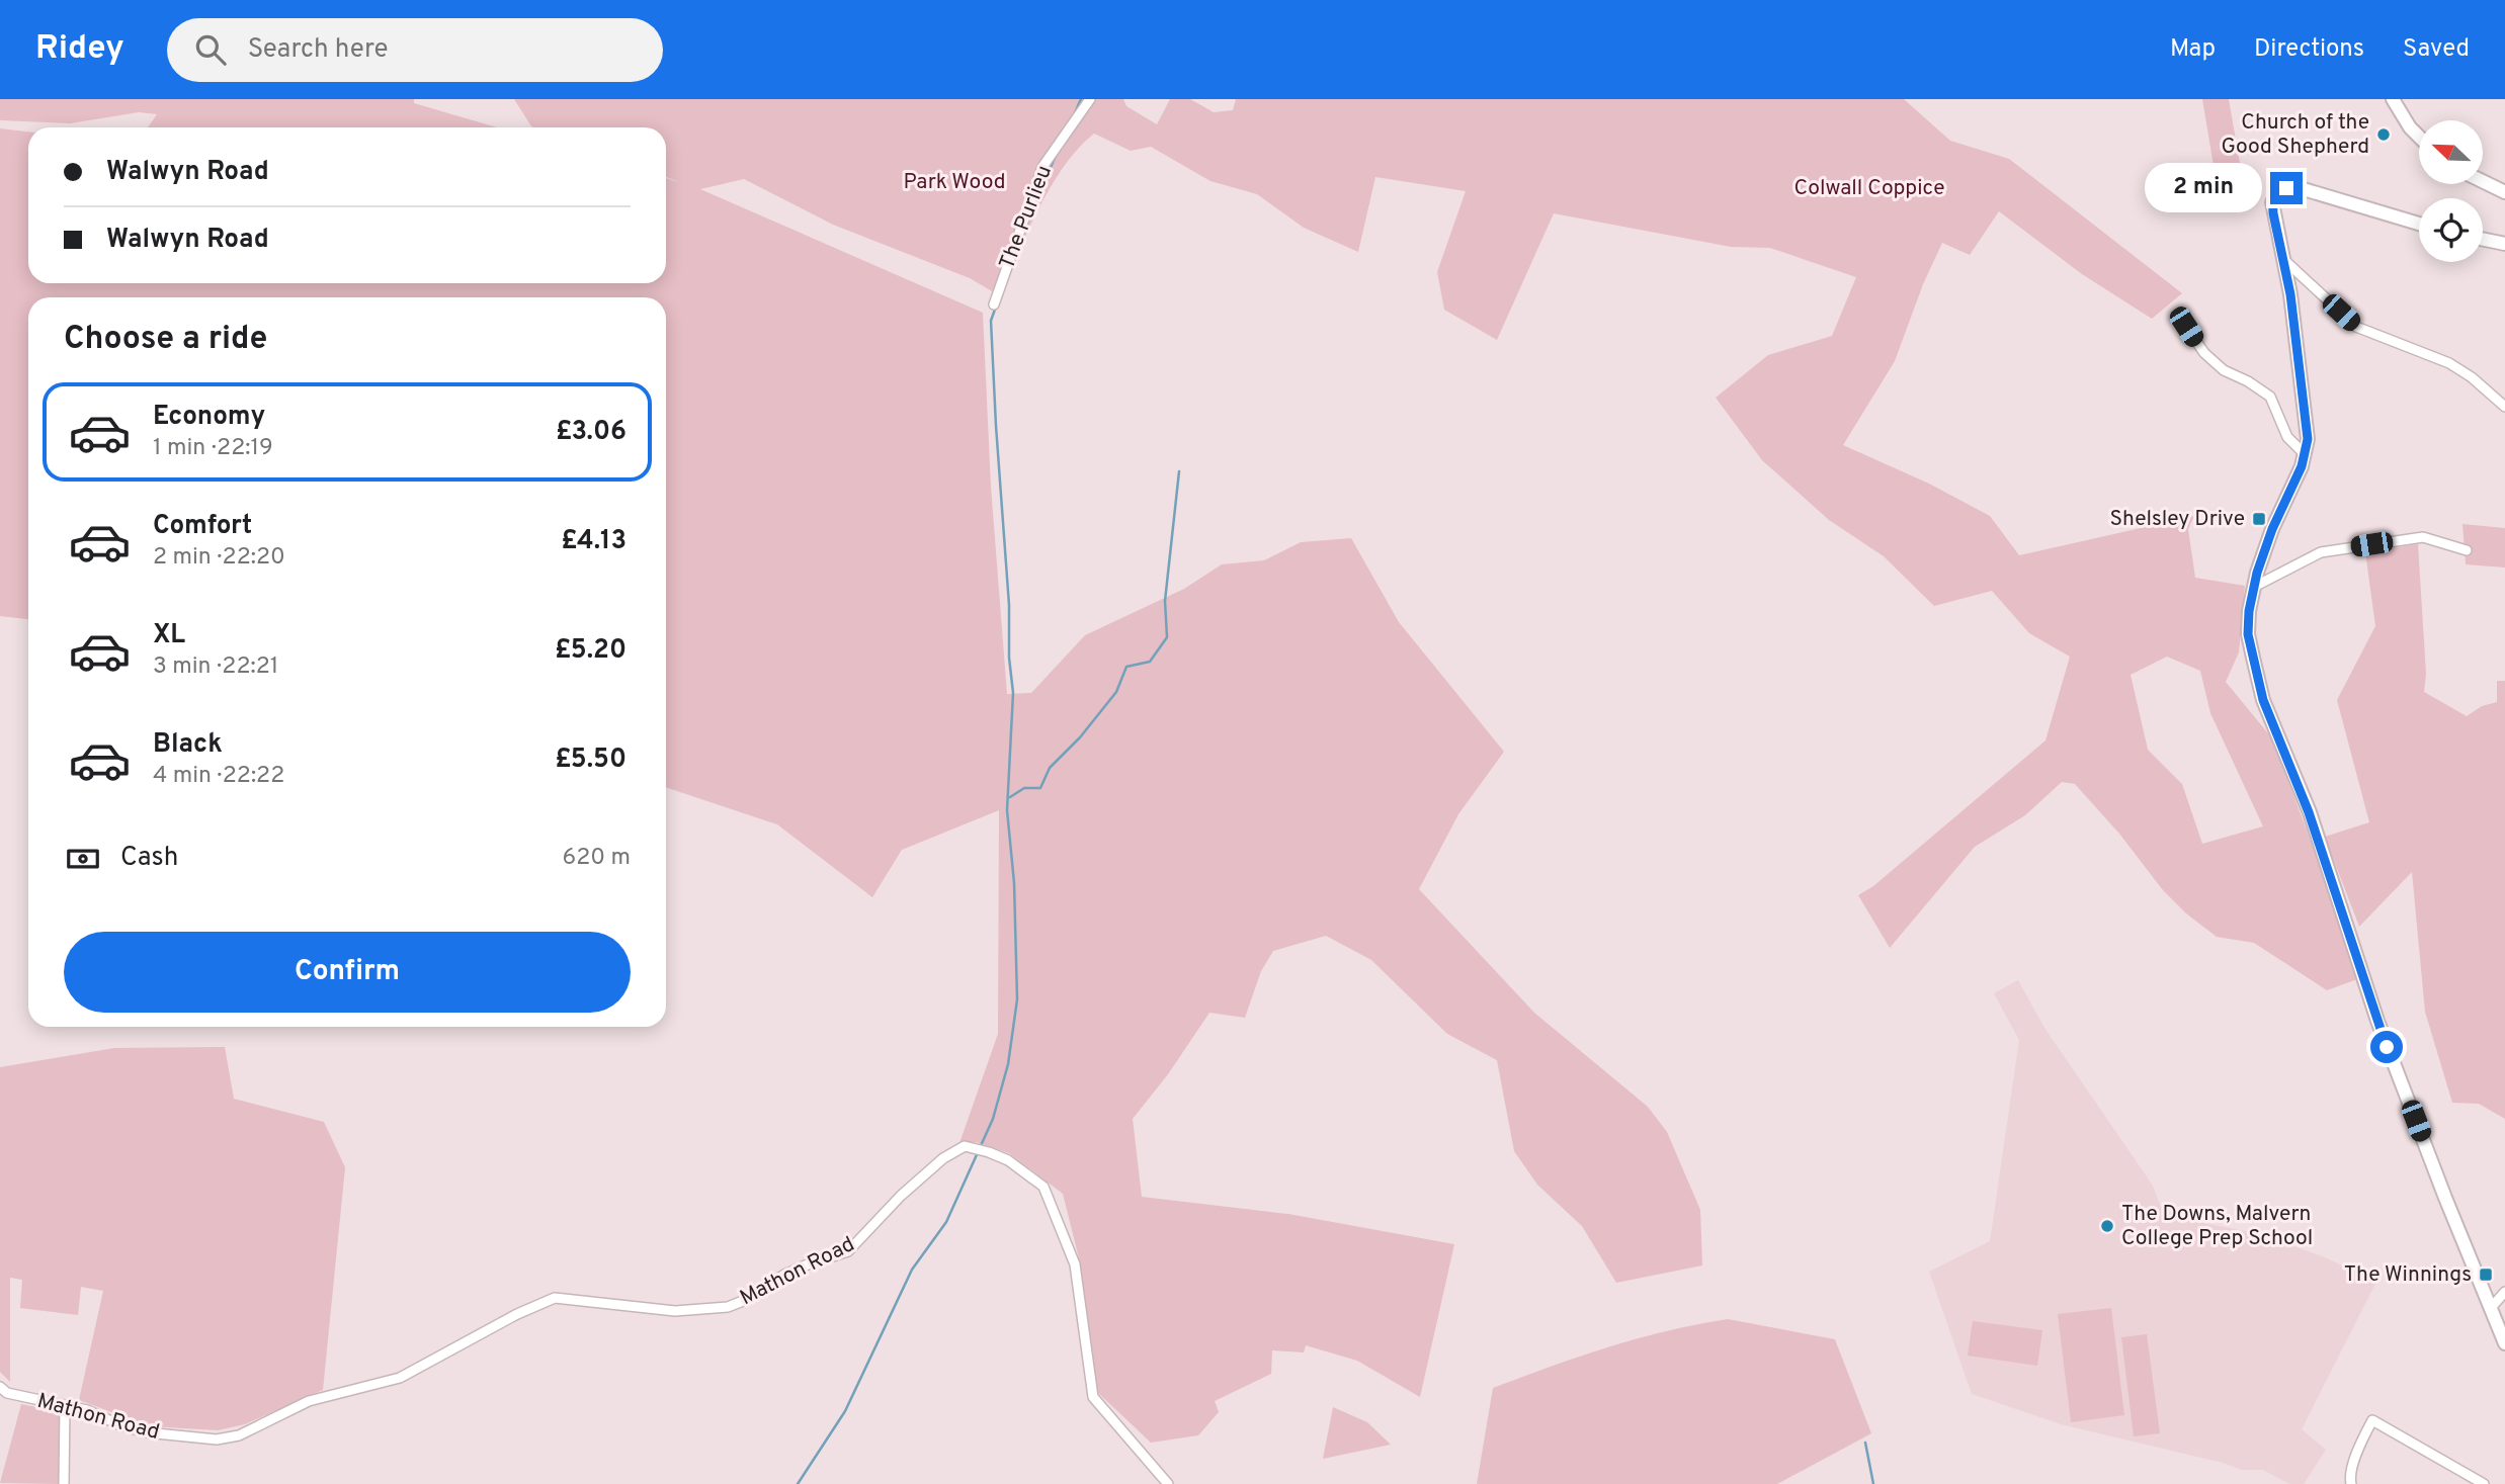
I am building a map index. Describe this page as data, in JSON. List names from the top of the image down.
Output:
{
  "streets": {
    "street": ["The Purlieu", "Mathon Road"]
  },
  "parks": ["Park Wood", "Colwall Coppice"],
  "places": {
    "other": ["Church of the Good Shepherd", "The Downs, Malvern College Prep School"],
    "transit": ["Shelsley Drive", "The Winnings"]
  },
  "north": "top left",
  "page": {
    "header": "Ridey",
    "search": "Search here",
    "nav": ["Map", "Directions", "Saved"],
    "banner": ["Walwyn Road", "Walwyn Road"],
    "bubble": "2 min",
    "heading": "Choose a ride",
    "list": [
      {
        "name": "Economy",
        "note": "1 min · 22:19",
        "value": "£3.06"
      },
      {
        "name": "Comfort",
        "note": "2 min · 22:20",
        "value": "£4.13"
      },
      {
        "name": "XL",
        "note": "3 min · 22:21",
        "value": "£5.20"
      },
      {
        "name": "Black",
        "note": "4 min · 22:22",
        "value": "£5.50"
      }
    ],
    "pay": ["Cash", "620 m"],
    "buttons": "Confirm"
  }
}
